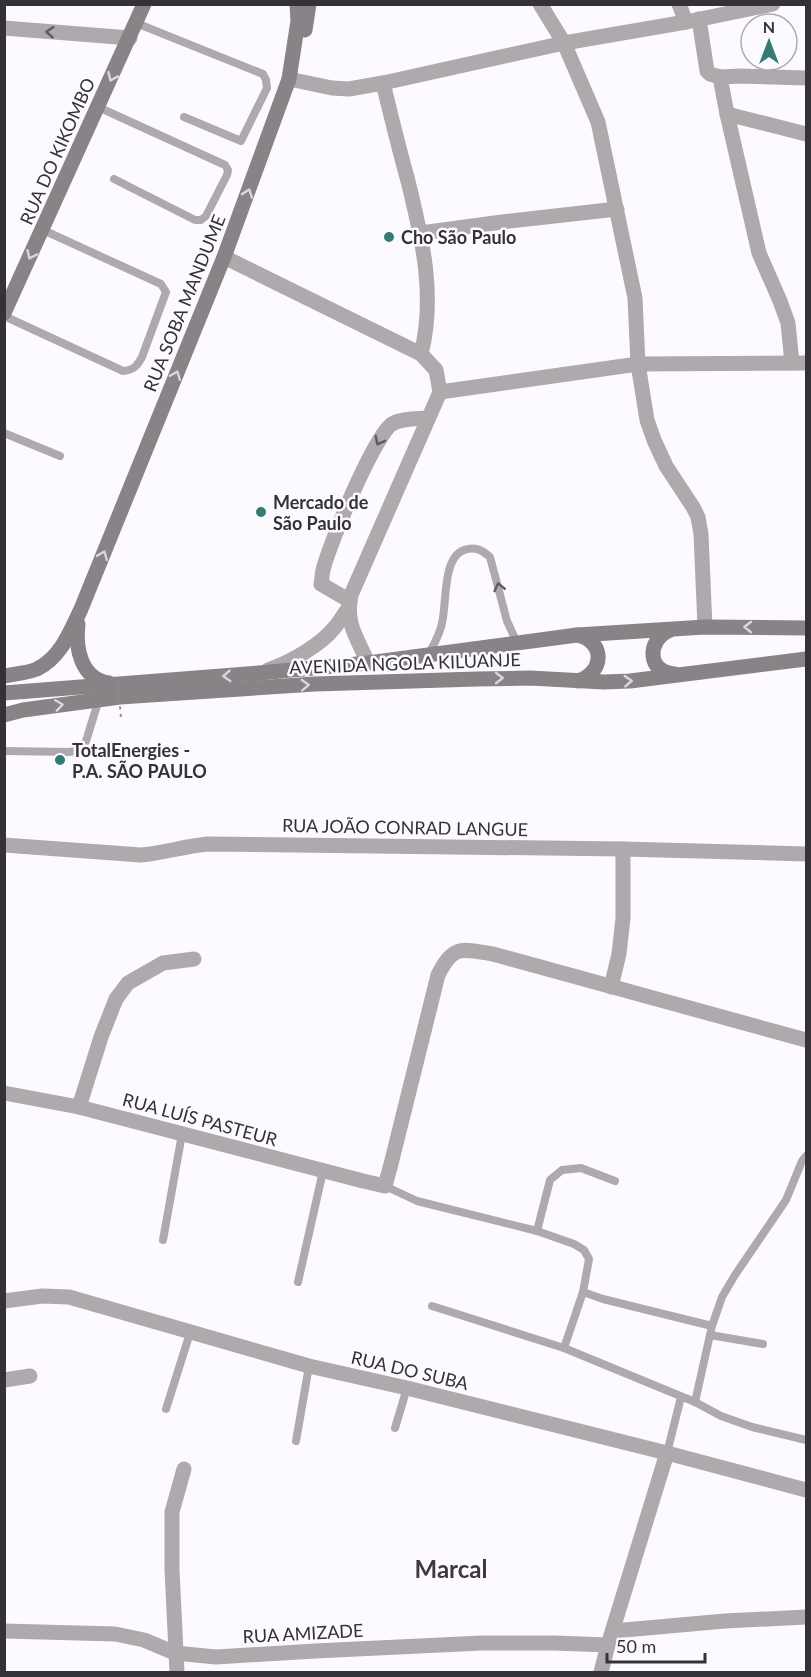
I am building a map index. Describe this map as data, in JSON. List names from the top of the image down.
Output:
{
  "streets": {
    "main road": ["RUA DO KIKOMBO", "RUA SOBA MANDUME", "AVENIDA NGOLA KILUANJE"],
    "street": [
      "RUA JOÃO CONRAD LANGUE",
      "RUA LUÍS PASTEUR",
      "RUA DO SUBA",
      "RUA AMIZADE"
    ]
  },
  "one_way": ["RUA DO KIKOMBO", "RUA SOBA MANDUME"],
  "districts": ["Marcal"],
  "places": ["Cho São Paulo", "Mercado de São Paulo", "TotalEnergies - P.A. SÃO PAULO"],
  "scale_bar": "50 m",
  "north": "top"
}
